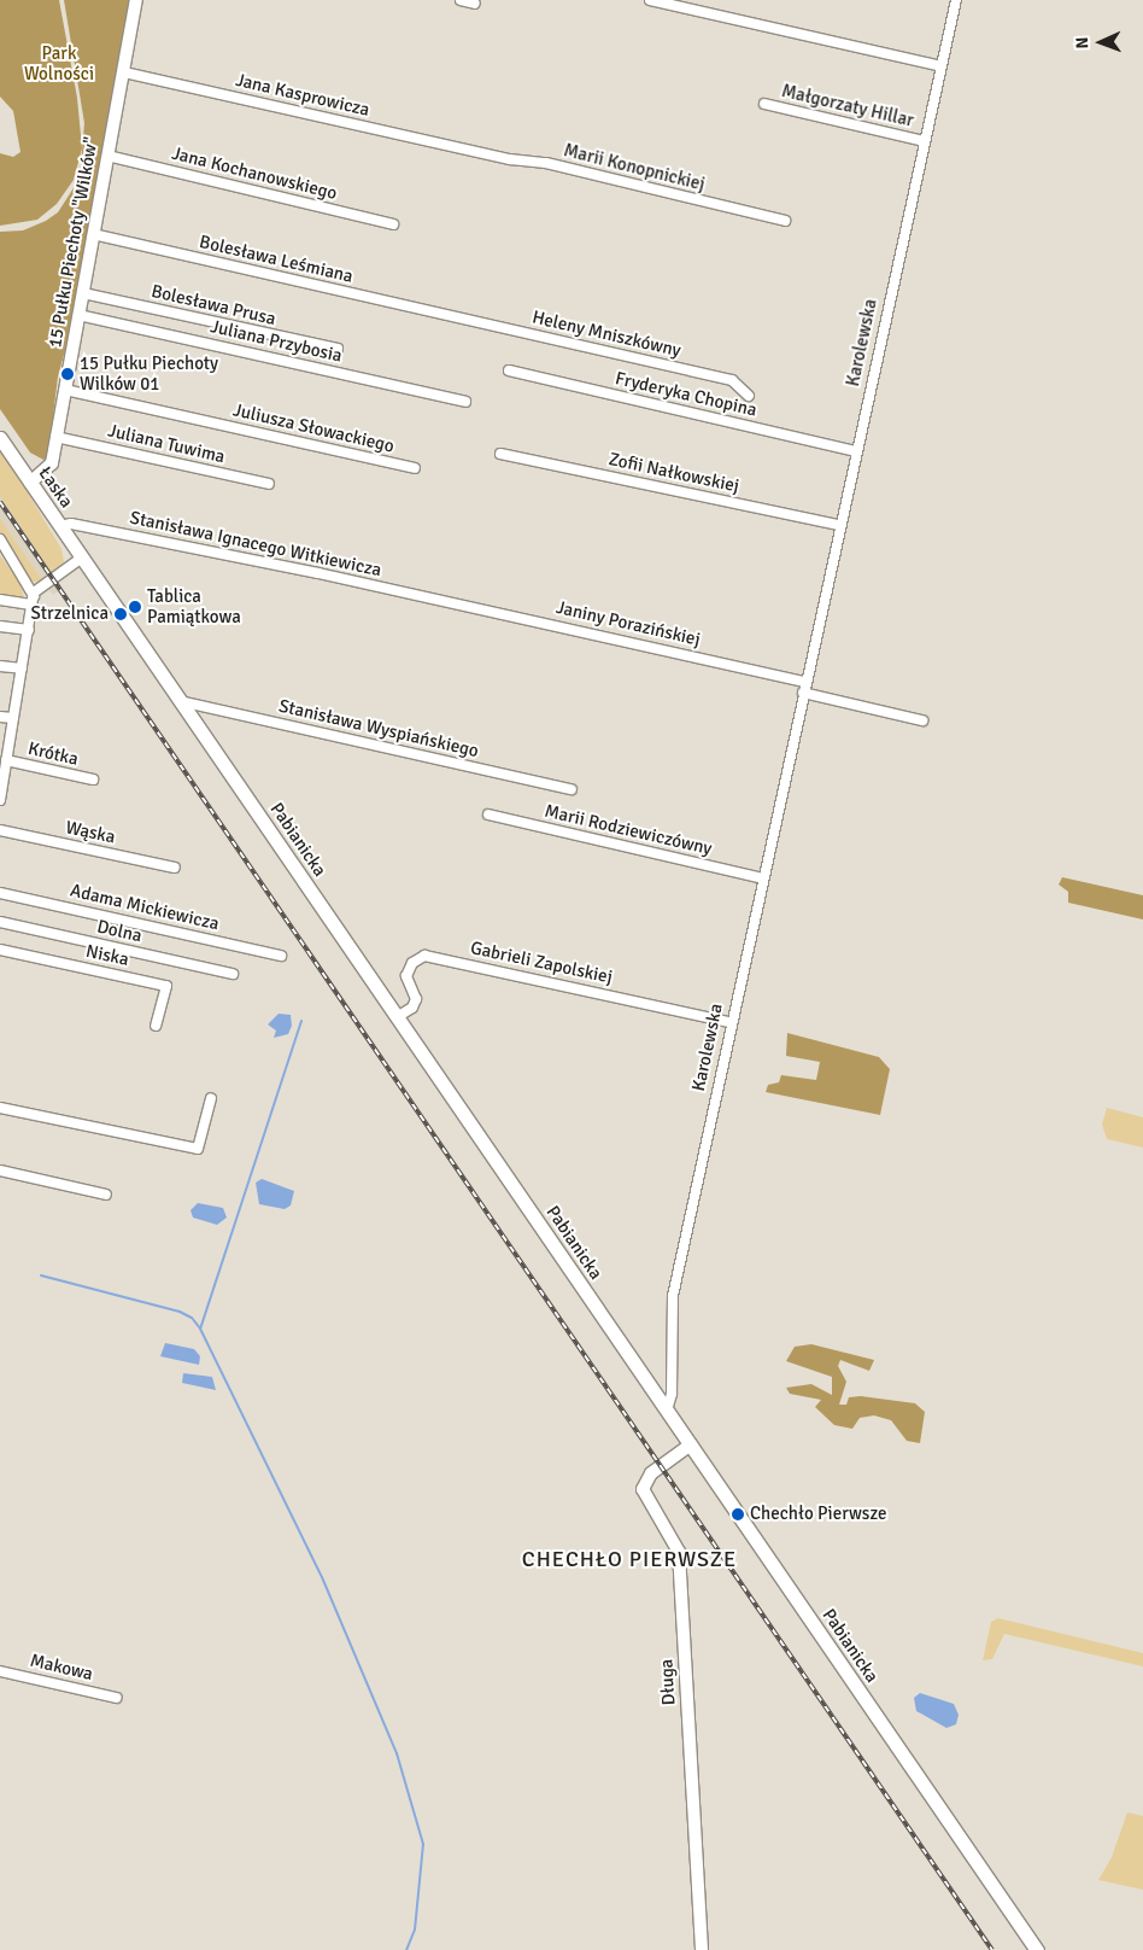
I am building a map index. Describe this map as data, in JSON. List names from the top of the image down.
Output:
{
  "streets": {
    "main road": ["Łaska", "Pabianicka"],
    "street": [
      "Jana Kasprowicza",
      "Małgorzaty Hillar",
      "Marii Konopnickiej",
      "Jana Kochanowskiego",
      "15 Pułku Piechoty \"Wilków\"",
      "Bolesława Leśmiana",
      "Bolesława Prusa",
      "Heleny Mniszkówny",
      "Juliana Przybosia",
      "Karolewska",
      "Fryderyka Chopina",
      "Juliusza Słowackiego",
      "Juliana Tuwima",
      "Zofii Nałkowskiej",
      "Stanisława Ignacego Witkiewicza",
      "Janiny Porazińskiej",
      "Stanisława Wyspiańskiego",
      "Krótka",
      "Marii Rodziewiczówny",
      "Wąska",
      "Adama Mickiewicza",
      "Dolna",
      "Niska",
      "Gabrieli Zapolskiej",
      "Makowa",
      "Długa"
    ]
  },
  "crossings": [
    ["Jana Kasprowicza", "Marii Konopnickiej"],
    ["Jana Kasprowicza", "15 Pułku Piechoty \"Wilków\""],
    ["Małgorzaty Hillar", "Karolewska"],
    ["Jana Kochanowskiego", "15 Pułku Piechoty \"Wilków\""],
    ["15 Pułku Piechoty \"Wilków\"", "Bolesława Leśmiana"],
    ["15 Pułku Piechoty \"Wilków\"", "Bolesława Prusa"],
    ["15 Pułku Piechoty \"Wilków\"", "Juliana Przybosia"],
    ["15 Pułku Piechoty \"Wilków\"", "Juliusza Słowackiego"],
    ["15 Pułku Piechoty \"Wilków\"", "Juliana Tuwima"],
    ["15 Pułku Piechoty \"Wilków\"", "Łaska"],
    ["Bolesława Leśmiana", "Heleny Mniszkówny"],
    ["Karolewska", "Fryderyka Chopina"],
    ["Karolewska", "Zofii Nałkowskiej"],
    ["Karolewska", "Janiny Porazińskiej"],
    ["Karolewska", "Marii Rodziewiczówny"],
    ["Karolewska", "Pabianicka"],
    ["Karolewska", "Gabrieli Zapolskiej"],
    ["Łaska", "Stanisława Ignacego Witkiewicza"],
    ["Łaska", "Pabianicka"],
    ["Stanisława Ignacego Witkiewicza", "Janiny Porazińskiej"],
    ["Stanisława Wyspiańskiego", "Pabianicka"],
    ["Pabianicka", "Gabrieli Zapolskiej"],
    ["Pabianicka", "Długa"]
  ],
  "districts": ["CHECHŁO PIERWSZE"],
  "parks": ["Park Wolności"],
  "places": [
    "15 Pułku Piechoty Wilków 01",
    "Tablica Pamiątkowa",
    "Strzelnica",
    "Chechło Pierwsze"
  ],
  "north": "left"
}
